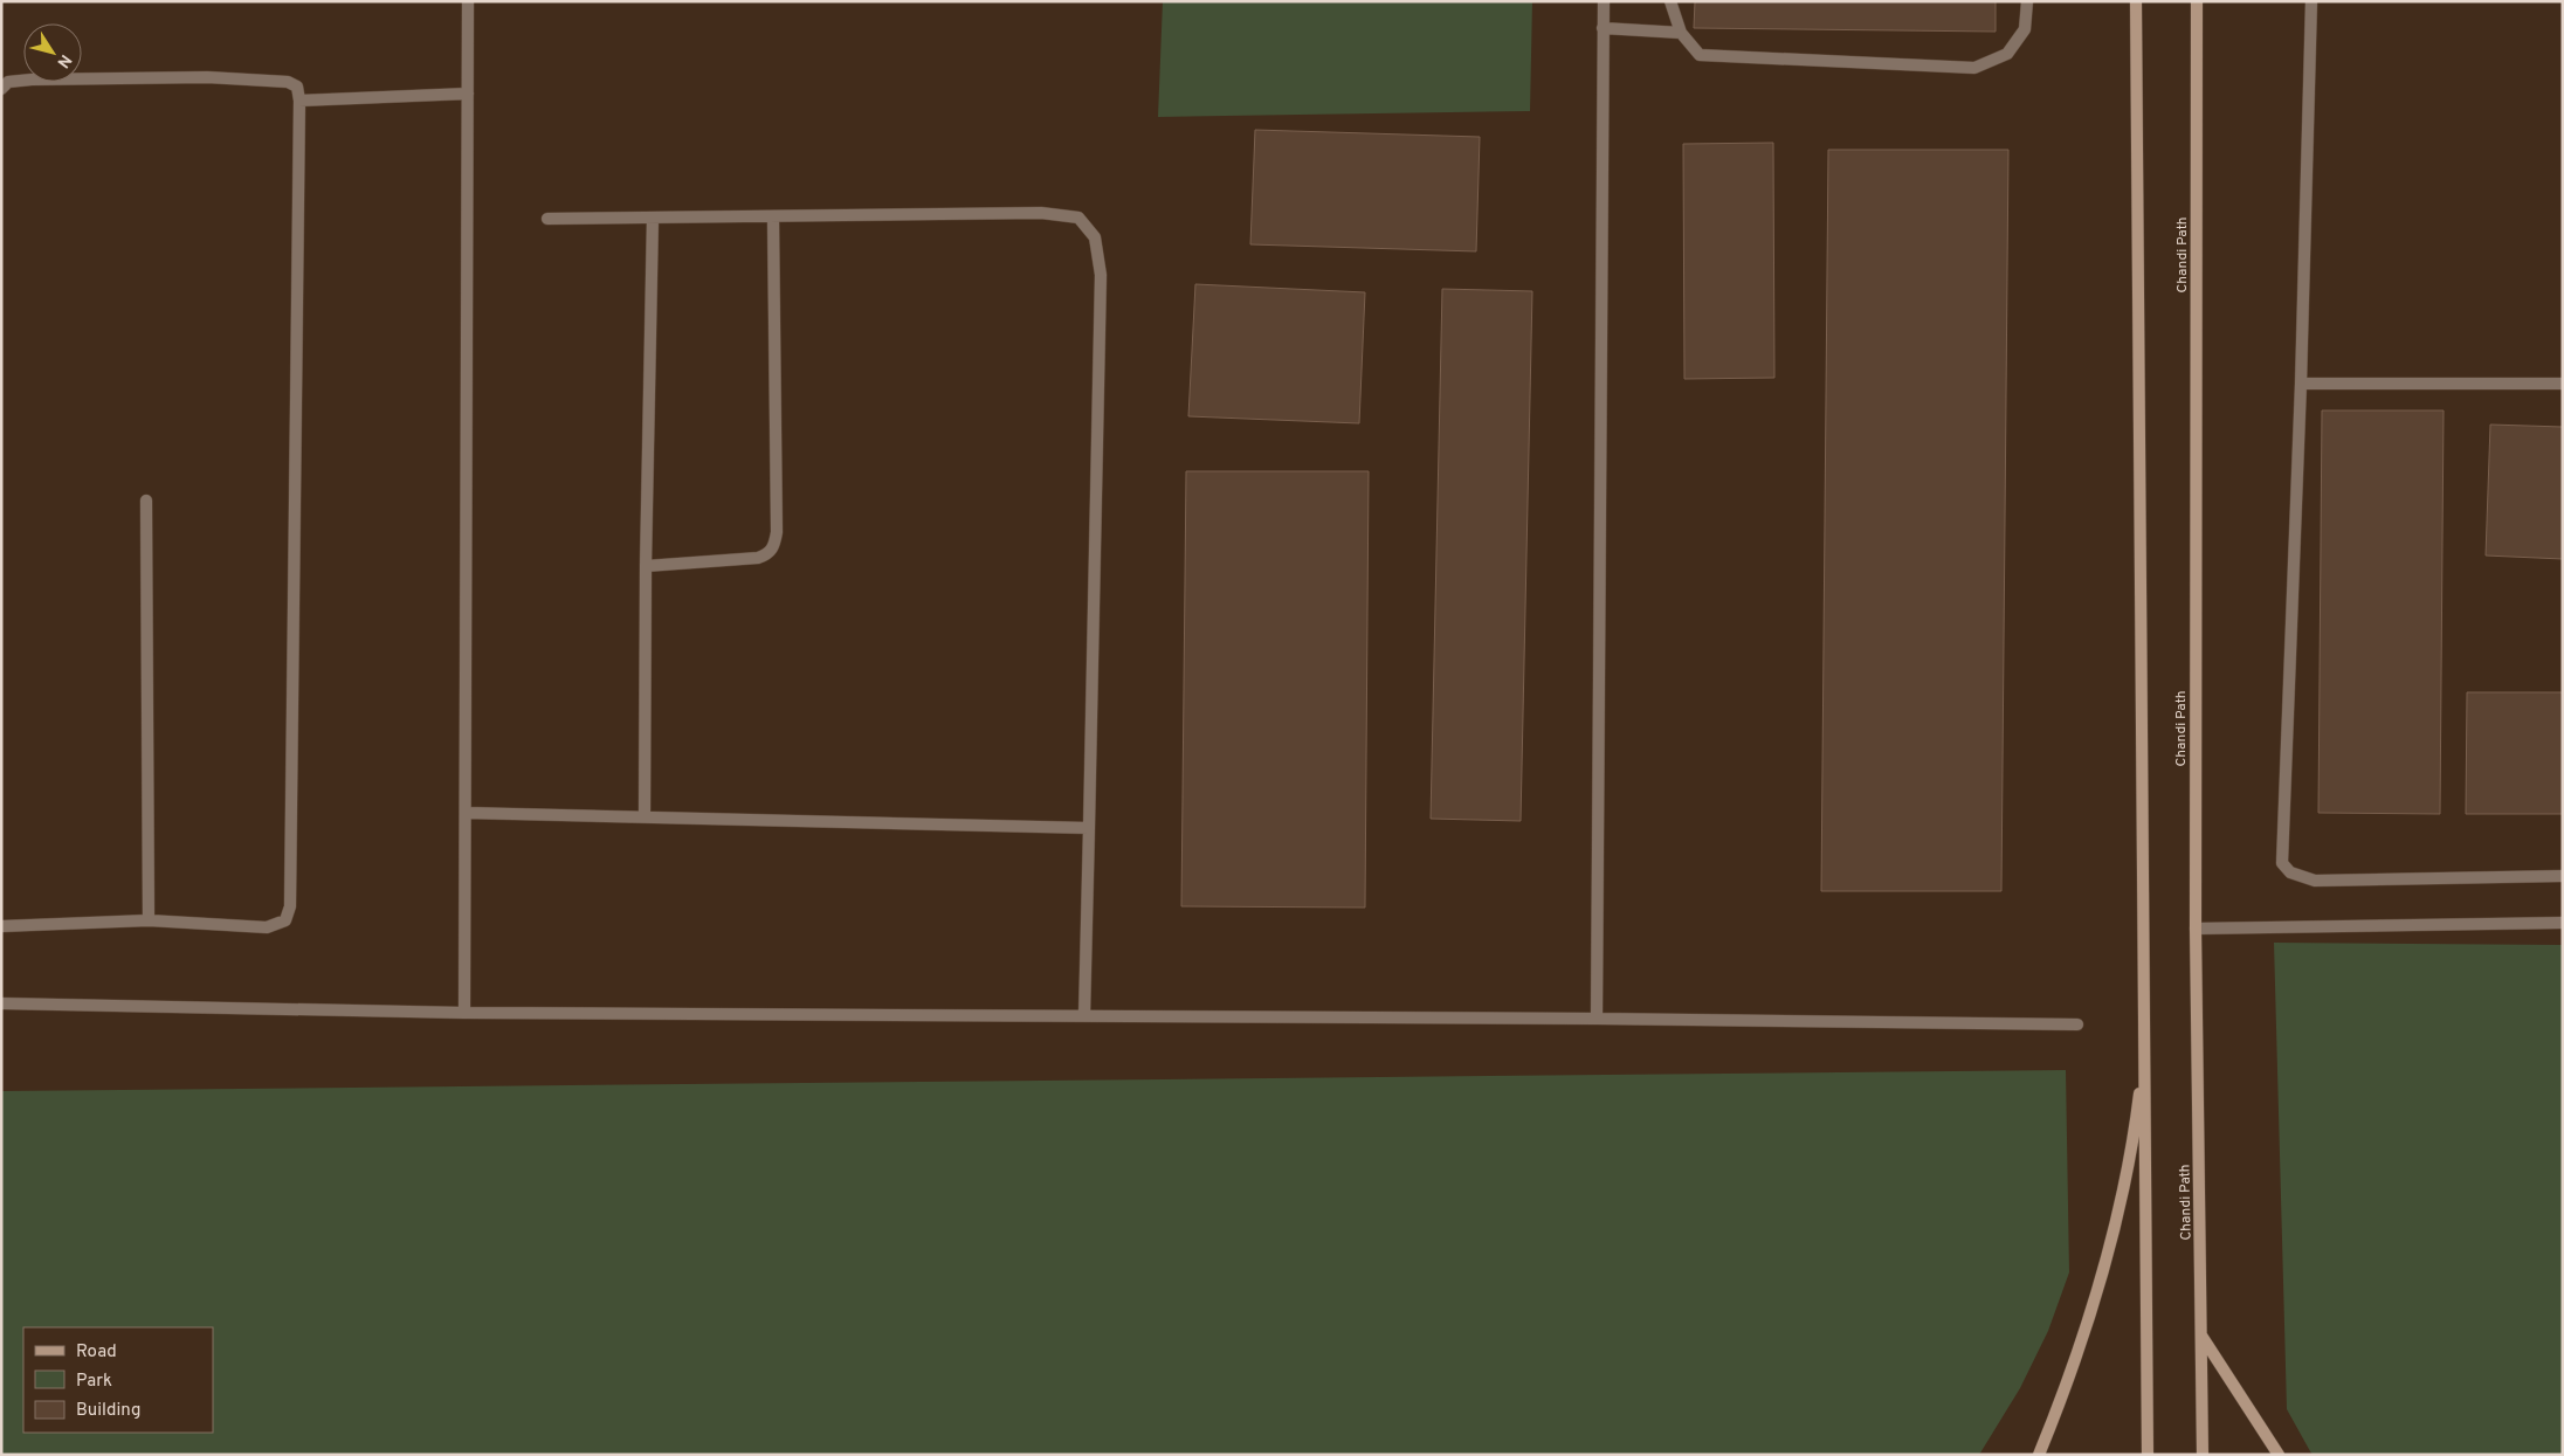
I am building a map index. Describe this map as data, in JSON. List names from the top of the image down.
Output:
{
  "streets": {
    "main road": ["Chandi Path"]
  },
  "legend": ["Road", "Park", "Building"],
  "north": "bottom right"
}
